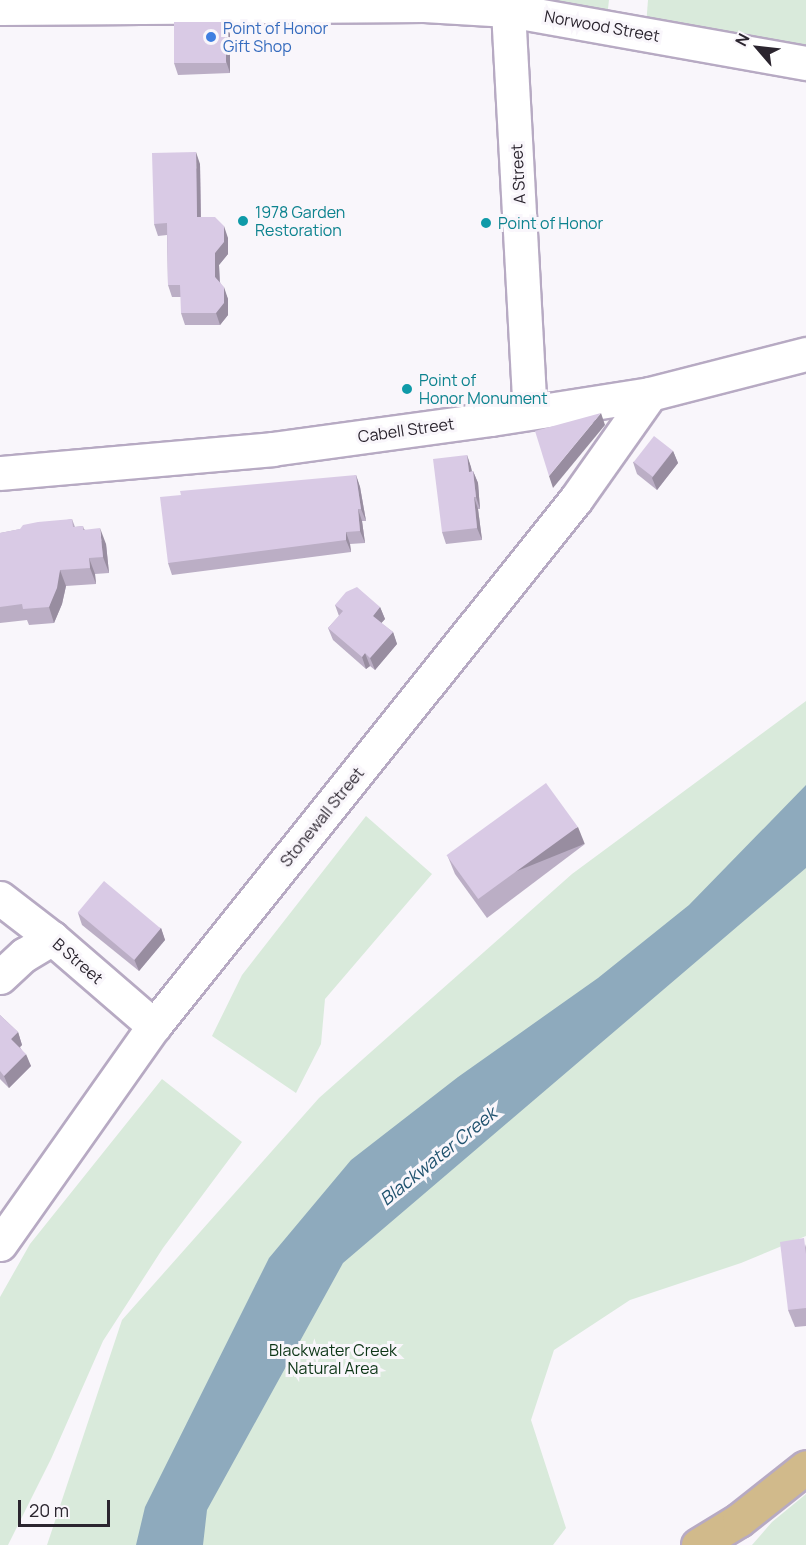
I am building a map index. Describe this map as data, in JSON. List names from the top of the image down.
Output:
{
  "streets": {
    "street": [
      "Norwood Street",
      "A Street",
      "Cabell Street",
      "Stonewall Street",
      "B Street"
    ]
  },
  "crossings": [
    ["Norwood Street", "A Street"],
    ["A Street", "Cabell Street"],
    ["Cabell Street", "Stonewall Street"],
    ["Stonewall Street", "B Street"]
  ],
  "water": ["Blackwater Creek"],
  "parks": ["Blackwater Creek Natural Area"],
  "places": [
    "Point of Honor Gift Shop",
    "1978 Garden Restoration",
    "Point of Honor",
    "Point of Honor Monument"
  ],
  "scale_bar": "20 m",
  "north": "top left"
}
